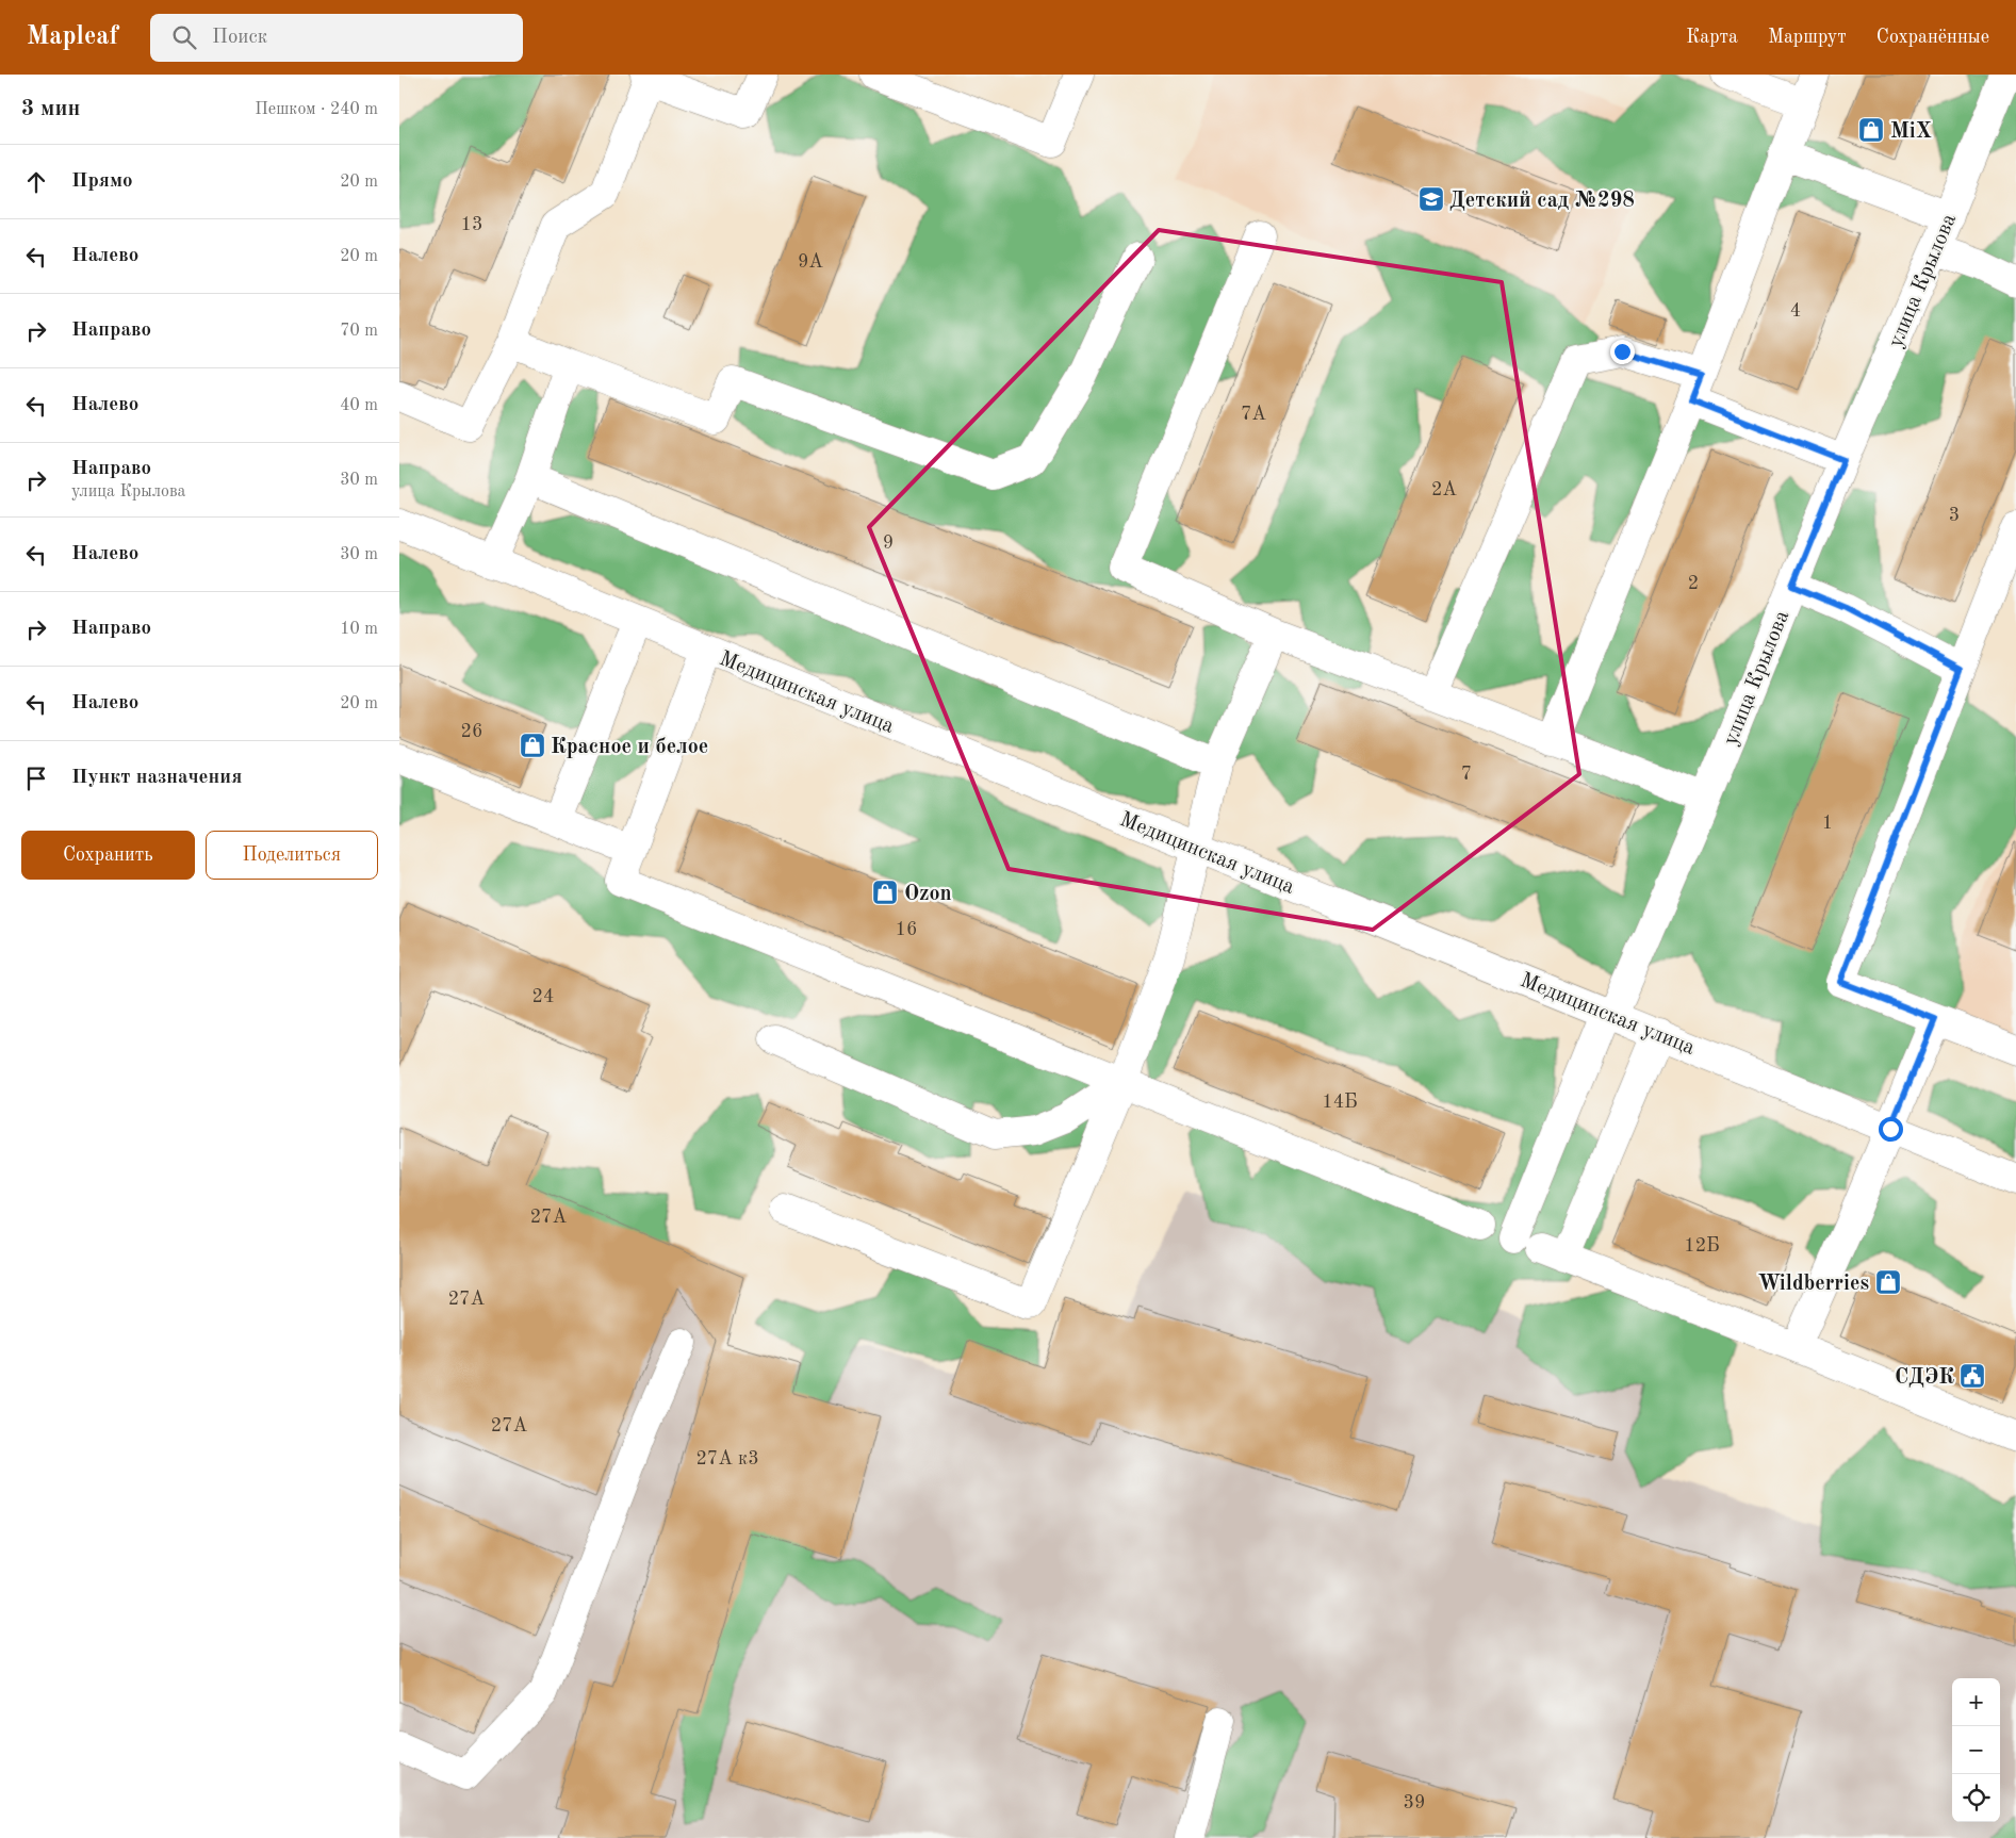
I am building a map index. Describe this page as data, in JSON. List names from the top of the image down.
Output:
{
  "streets": {
    "street": ["улица Крылова", "Медицинская улица"]
  },
  "crossings": [
    ["улица Крылова", "Медицинская улица"]
  ],
  "places": {
    "shop": [
      "MiX",
      "Красное и белое",
      "Ozon",
      "Wildberries"
    ],
    "school or university": ["Детский сад №298"],
    "public building": ["СДЭК"]
  },
  "house_numbers": [
    "13",
    "9А",
    "4",
    "7А",
    "2А",
    "3",
    "9",
    "2",
    "26",
    "7",
    "1",
    "16",
    "24",
    "14Б",
    "27А",
    "12Б",
    "27А",
    "27А",
    "27А к3",
    "39"
  ],
  "page": {
    "header": "Mapleaf",
    "search": "Поиск",
    "nav": ["Карта", "Маршрут", "Сохранённые"],
    "heading": ["3 мин", "Пешком · 240 m"],
    "list": [
      ["Прямо", "20 m"],
      ["Налево", "20 m"],
      ["Направо", "70 m"],
      ["Налево", "40 m"],
      ["Направо", "улица Крылова", "30 m"],
      ["Налево", "30 m"],
      ["Направо", "10 m"],
      ["Налево", "20 m"],
      "Пункт назначения"
    ],
    "buttons": ["Сохранить", "Поделиться"],
    "map_buttons": ["+", "−"]
  }
}
